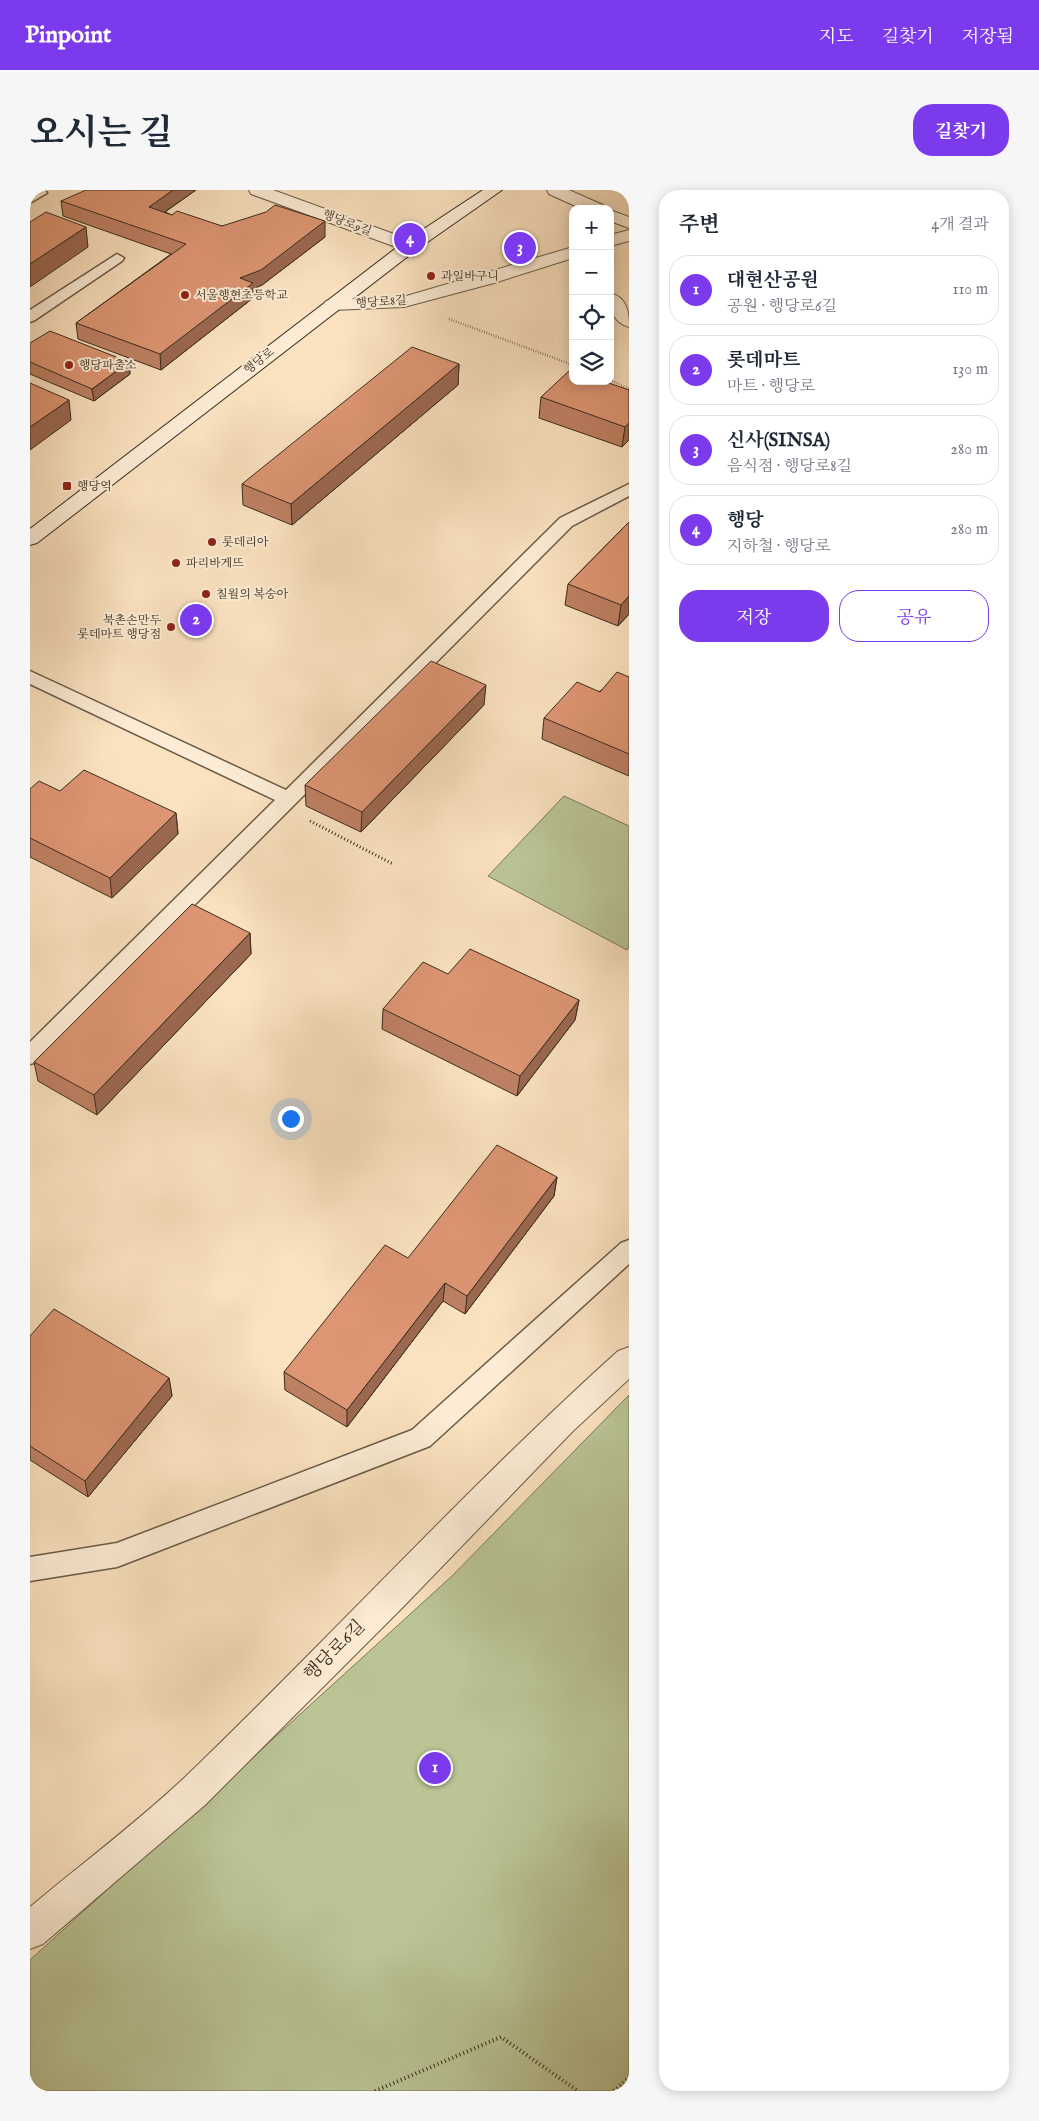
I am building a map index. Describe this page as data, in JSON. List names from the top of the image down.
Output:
{
  "streets": {
    "street": [
      "행당로9길",
      "행당로8길",
      "행당로",
      "행당로6길"
    ]
  },
  "crossings": [
    ["행당로9길", "행당로"],
    ["행당로8길", "행당로"]
  ],
  "places": {
    "other": [
      "과일바구니",
      "서울행현초등학교",
      "행당파출소",
      "롯데리아",
      "파리바게뜨",
      "칠월의 복숭아",
      "북촌손만두 롯데마트 행당점"
    ],
    "transit": ["행당역"]
  },
  "page": {
    "header": "Pinpoint",
    "nav": ["지도", "길찾기", "저장됨"],
    "title": "오시는 길",
    "buttons": [
      "길찾기",
      ["저장", "공유"]
    ],
    "heading": ["주변", "4개 결과"],
    "map_buttons": ["+", "−"],
    "pins": [
      "4",
      "3",
      "2",
      "1"
    ],
    "list": [
      {
        "mark": "1",
        "name": "대현산공원",
        "note": "공원 · 행당로6길",
        "value": "110 m"
      },
      {
        "mark": "2",
        "name": "롯데마트",
        "note": "마트 · 행당로",
        "value": "130 m"
      },
      {
        "mark": "3",
        "name": "신사(SINSA)",
        "note": "음식점 · 행당로8길",
        "value": "280 m"
      },
      {
        "mark": "4",
        "name": "행당",
        "note": "지하철 · 행당로",
        "value": "280 m"
      }
    ]
  }
}
